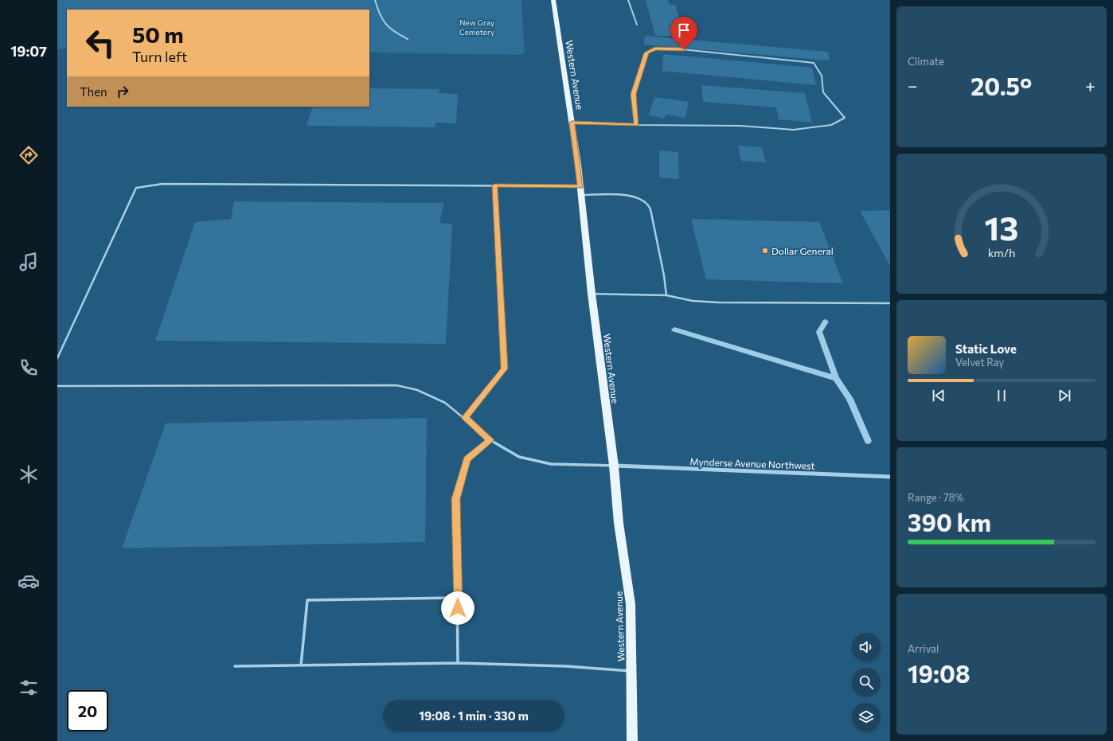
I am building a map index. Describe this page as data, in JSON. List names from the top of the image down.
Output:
{
  "streets": {
    "main road": ["Western Avenue"],
    "street": ["Mynderse Avenue Northwest"]
  },
  "crossings": [
    ["Western Avenue", "Mynderse Avenue Northwest"]
  ],
  "parks": ["New Gray Cemetery"],
  "places": ["Dollar General"],
  "page": {
    "tabs": "19:07",
    "tile": [
      "Climate",
      ["Range · 78%", "390 km"],
      ["Arrival", "19:08"]
    ],
    "turn": ["50 m", "Turn left"],
    "heat": ["−", "20.5°", "+"],
    "then": "Then",
    "song": ["Static Love", "Velvet Ray"],
    "limit": "20",
    "trip": "19:08 · 1 min · 330 m",
    "gauge": ["13", "km/h"]
  }
}
